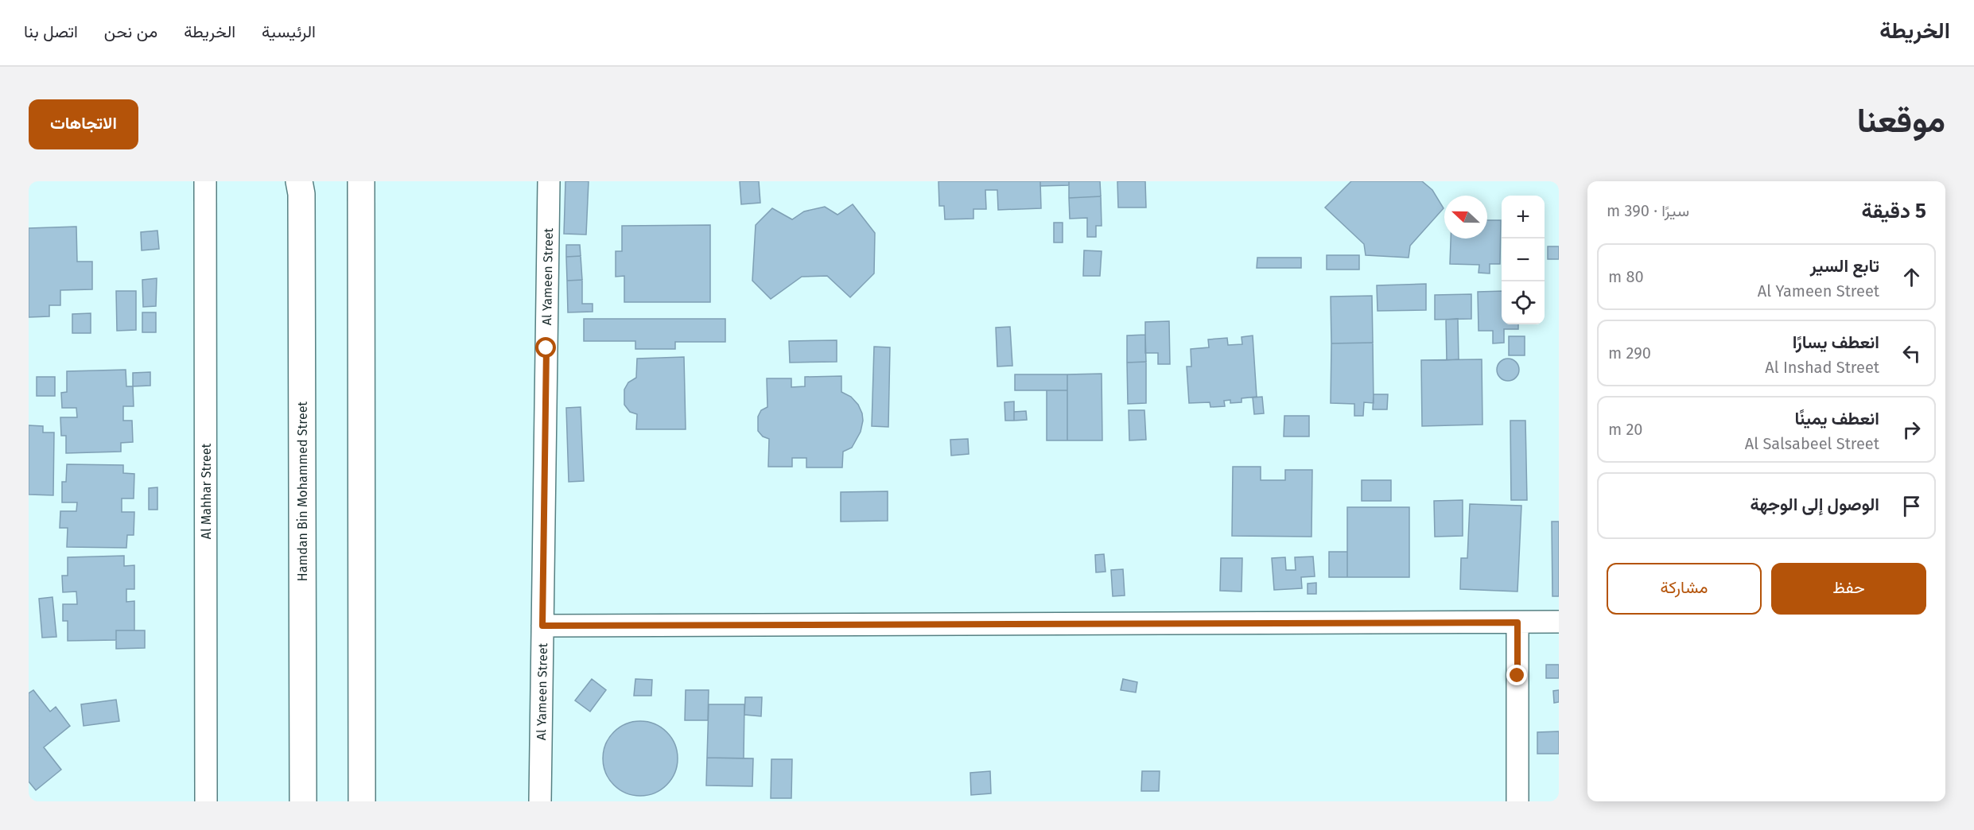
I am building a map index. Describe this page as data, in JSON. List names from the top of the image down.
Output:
{
  "streets": {
    "main road": ["Hamdan Bin Mohammed Street"],
    "street": ["Al Yameen Street", "Al Mahhar Street"]
  },
  "north": "left",
  "page": {
    "header": "الخريطة",
    "nav": [
      "الرئيسية",
      "الخريطة",
      "من نحن",
      "اتصل بنا"
    ],
    "title": "موقعنا",
    "buttons": [
      "الاتجاهات",
      ["حفظ", "مشاركة"]
    ],
    "heading": ["5 دقيقة", "سيرًا · 390 m"],
    "map_buttons": ["+", "−"],
    "list": [
      ["تابع السير", "Al Yameen Street", "80 m"],
      ["انعطف يسارًا", "Al Inshad Street", "290 m"],
      ["انعطف يمينًا", "Al Salsabeel Street", "20 m"],
      "الوصول إلى الوجهة"
    ]
  }
}
